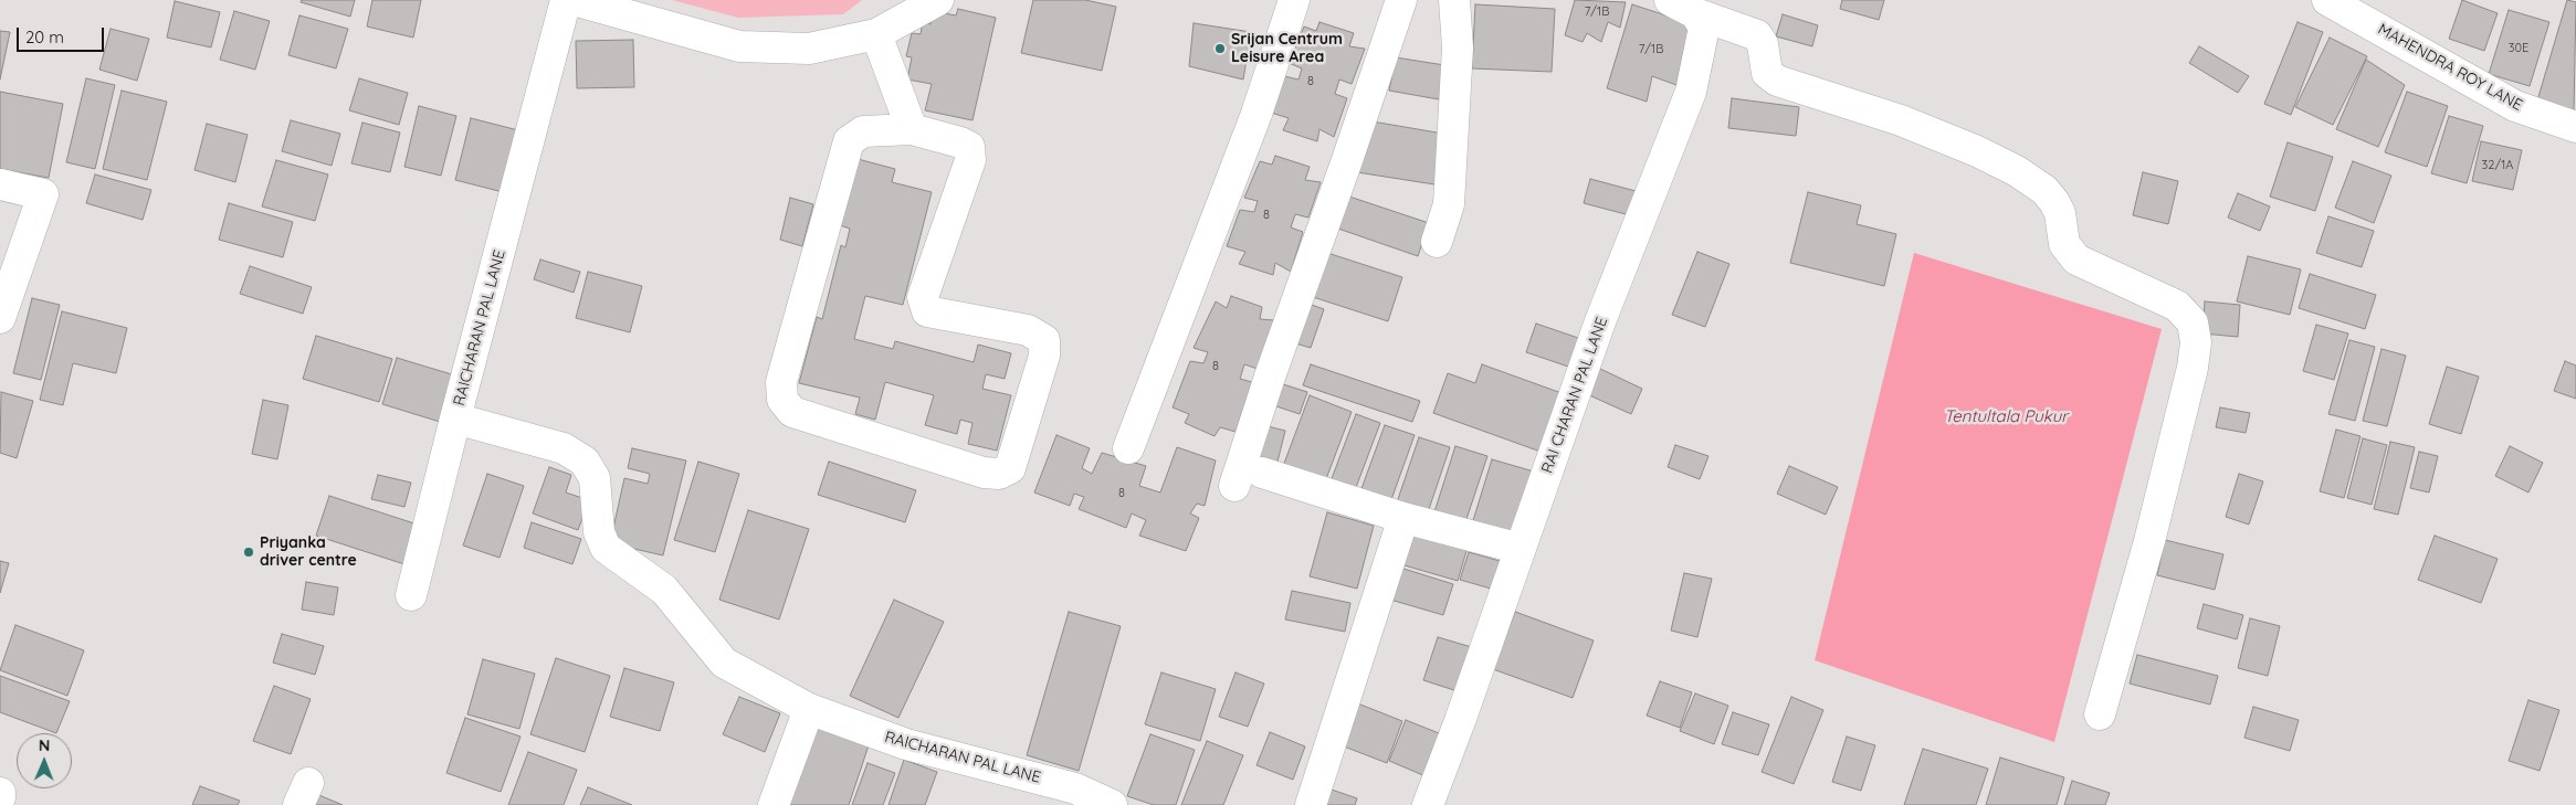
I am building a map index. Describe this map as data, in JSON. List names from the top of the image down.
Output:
{
  "streets": {
    "street": ["MAHENDRA ROY LANE", "RAICHARAN PAL LANE", "RAI CHARAN PAL LANE"]
  },
  "water": ["Tentultala Pukur"],
  "places": ["Srijan Centrum Leisure Area", "Priyanka driver centre"],
  "house_numbers": [
    "7/1B",
    "30E",
    "7/1B",
    "8",
    "32/1A",
    "8",
    "8",
    "8"
  ],
  "scale_bar": "20 m",
  "north": "top"
}
